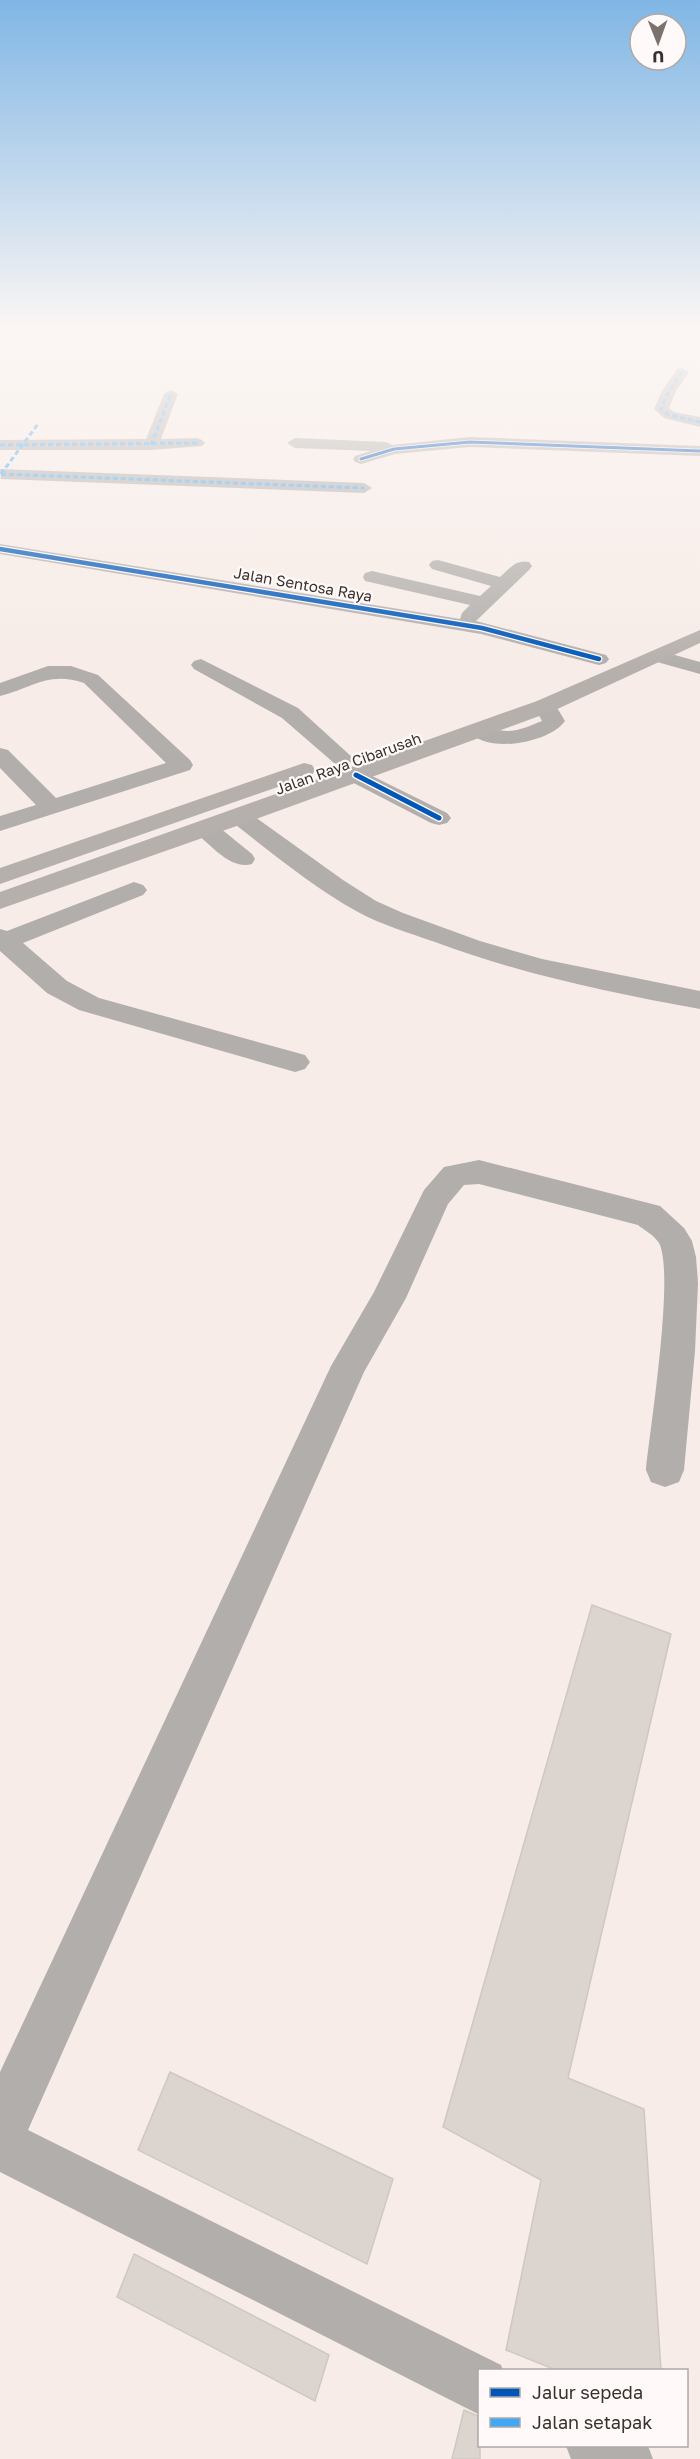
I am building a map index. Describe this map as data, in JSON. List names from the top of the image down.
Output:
{
  "streets": {
    "main road": ["Jalan Raya Cibarusah"],
    "street": ["Jalan Sentosa Raya"]
  },
  "legend": ["Jalur sepeda", "Jalan setapak"],
  "north": "bottom"
}
